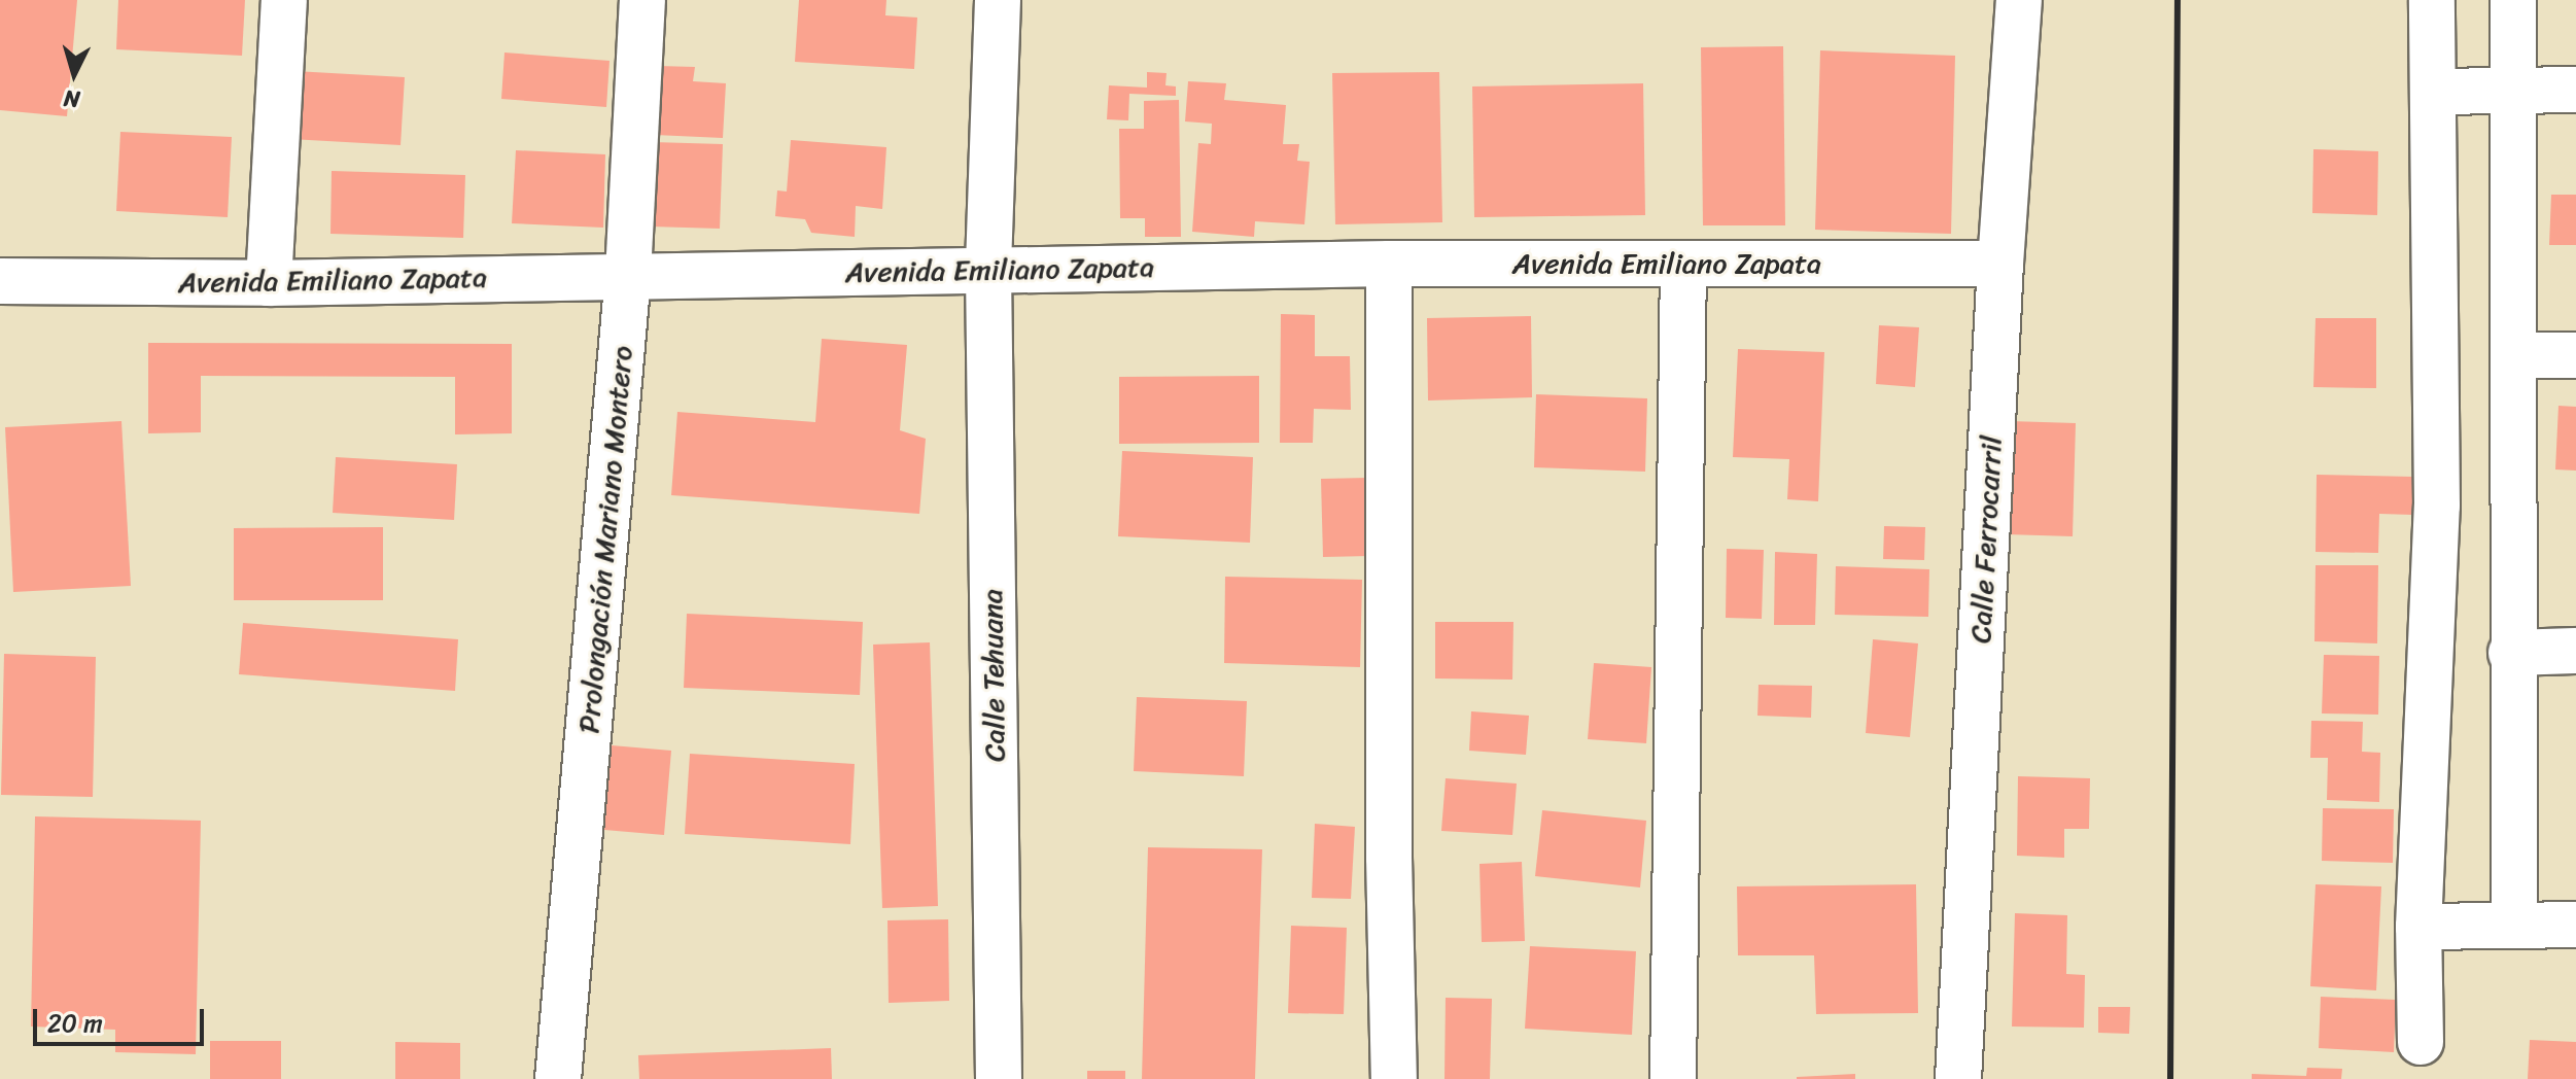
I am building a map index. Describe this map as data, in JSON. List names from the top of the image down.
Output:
{
  "streets": {
    "street": [
      "Avenida Emiliano Zapata",
      "Prolongación Mariano Montero",
      "Calle Ferrocarril",
      "Calle Tehuana"
    ]
  },
  "crossings": [
    ["Avenida Emiliano Zapata", "Prolongación Mariano Montero"],
    ["Avenida Emiliano Zapata", "Calle Ferrocarril"],
    ["Avenida Emiliano Zapata", "Calle Tehuana"]
  ],
  "scale_bar": "20 m",
  "north": "bottom"
}
